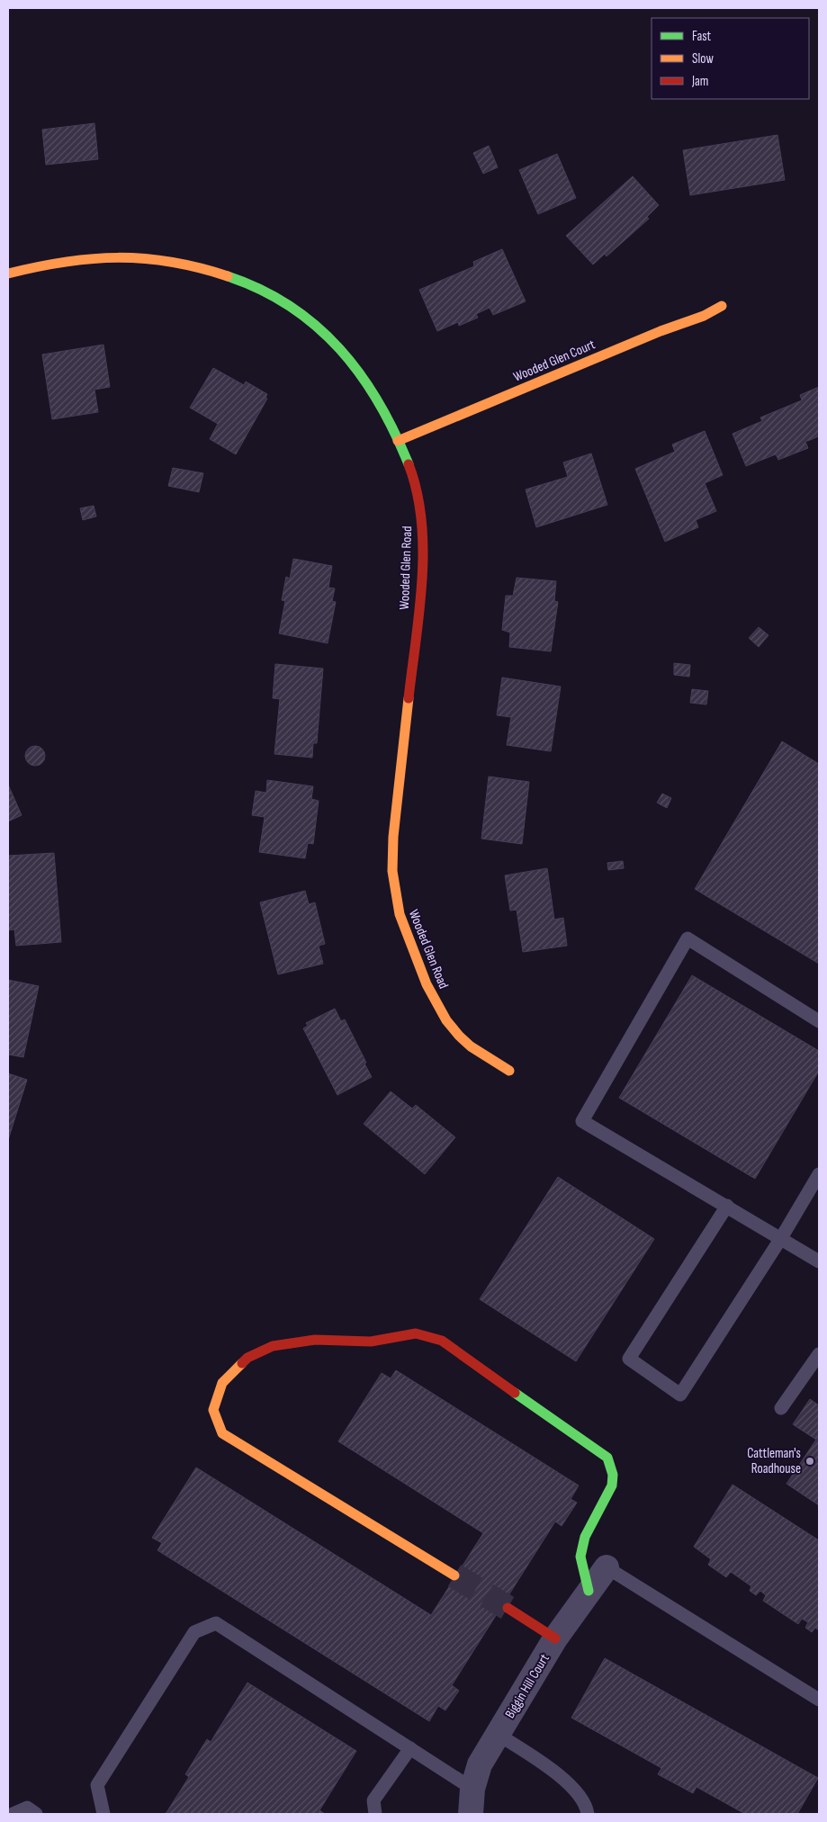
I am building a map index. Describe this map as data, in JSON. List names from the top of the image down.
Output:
{
  "streets": {
    "street": ["Wooded Glen Court", "Wooded Glen Road", "Biggin Hill Court"]
  },
  "crossings": [
    ["Wooded Glen Court", "Wooded Glen Road"]
  ],
  "places": ["Cattleman's Roadhouse"],
  "legend": ["Fast", "Slow", "Jam"]
}
